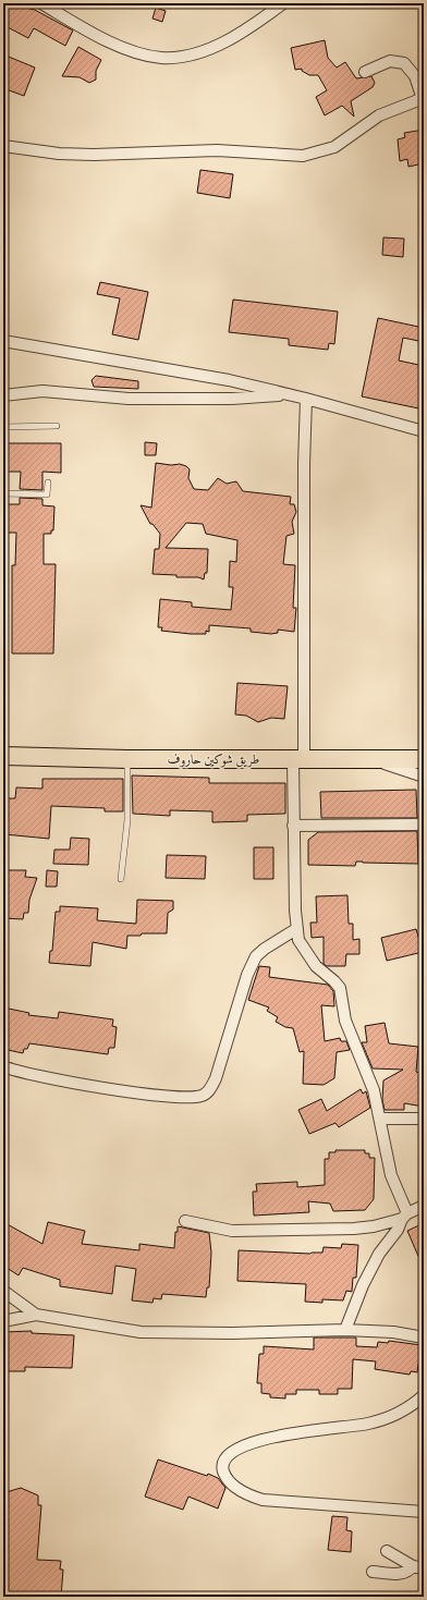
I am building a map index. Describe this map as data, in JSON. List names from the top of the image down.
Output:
{
  "streets": {
    "main road": ["طريق شوكين حاروف"]
  }
}
